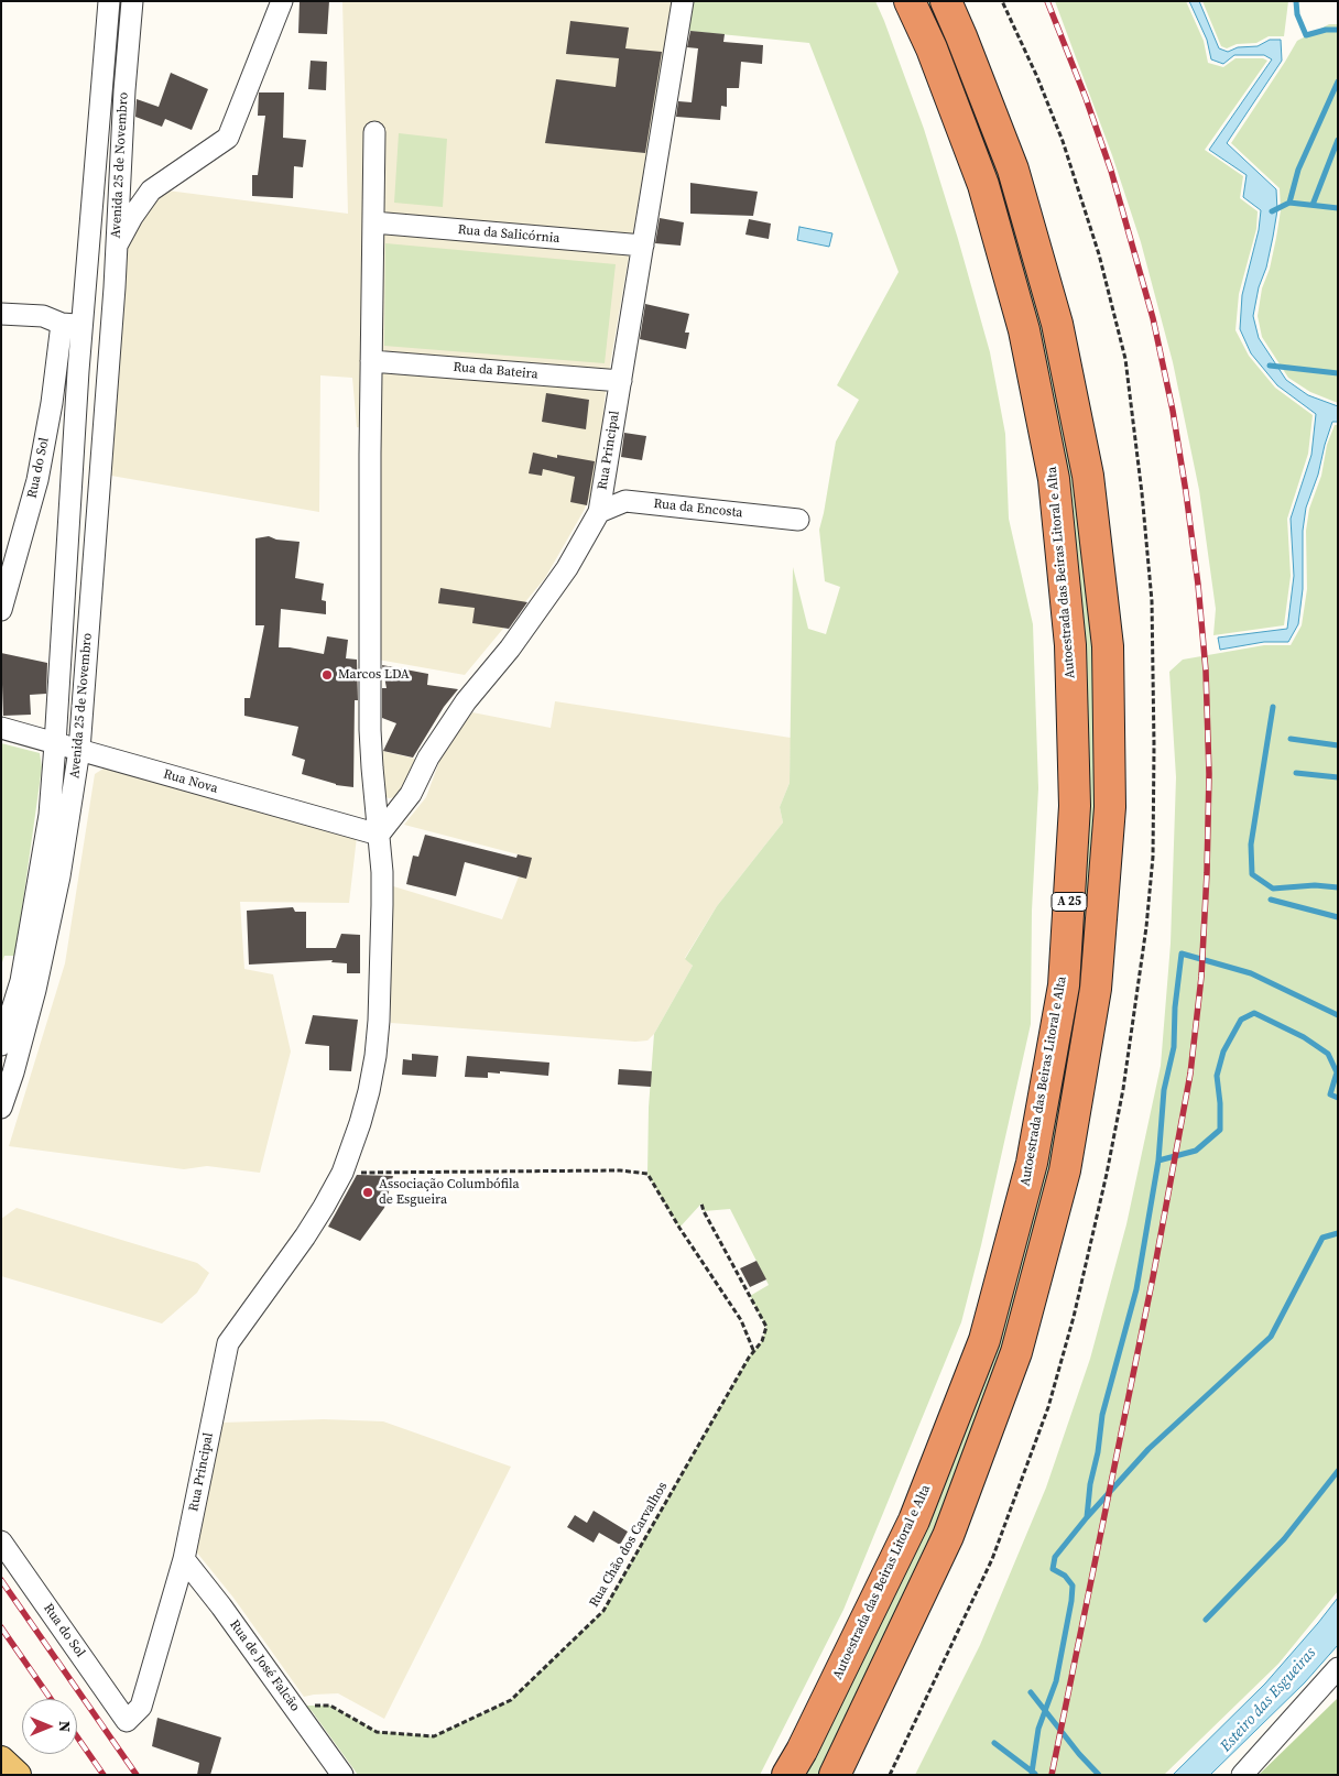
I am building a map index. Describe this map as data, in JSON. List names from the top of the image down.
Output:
{
  "streets": {
    "highway": ["Autoestrada das Beiras Litoral e Alta", "A 25"],
    "street": [
      "Avenida 25 de Novembro",
      "Rua da Salicórnia",
      "Rua da Bateira",
      "Rua Principal",
      "Rua do Sol",
      "Rua da Encosta",
      "Rua Nova",
      "Rua de José Falcão"
    ],
    "path": ["Rua Chão dos Carvalhos"]
  },
  "crossings": [
    ["Avenida 25 de Novembro", "Rua Nova"],
    ["Rua da Salicórnia", "Rua Principal"],
    ["Rua da Bateira", "Rua Principal"],
    ["Rua Principal", "Rua do Sol"],
    ["Rua Principal", "Rua da Encosta"],
    ["Rua Principal", "Rua Nova"],
    ["Rua Principal", "Rua de José Falcão"],
    ["Rua Chão dos Carvalhos", "Rua de José Falcão"]
  ],
  "water": ["Esteiro das Esgueiras"],
  "places": ["Marcos LDA", "Associação Columbófila de Esgueira"],
  "north": "right"
}
